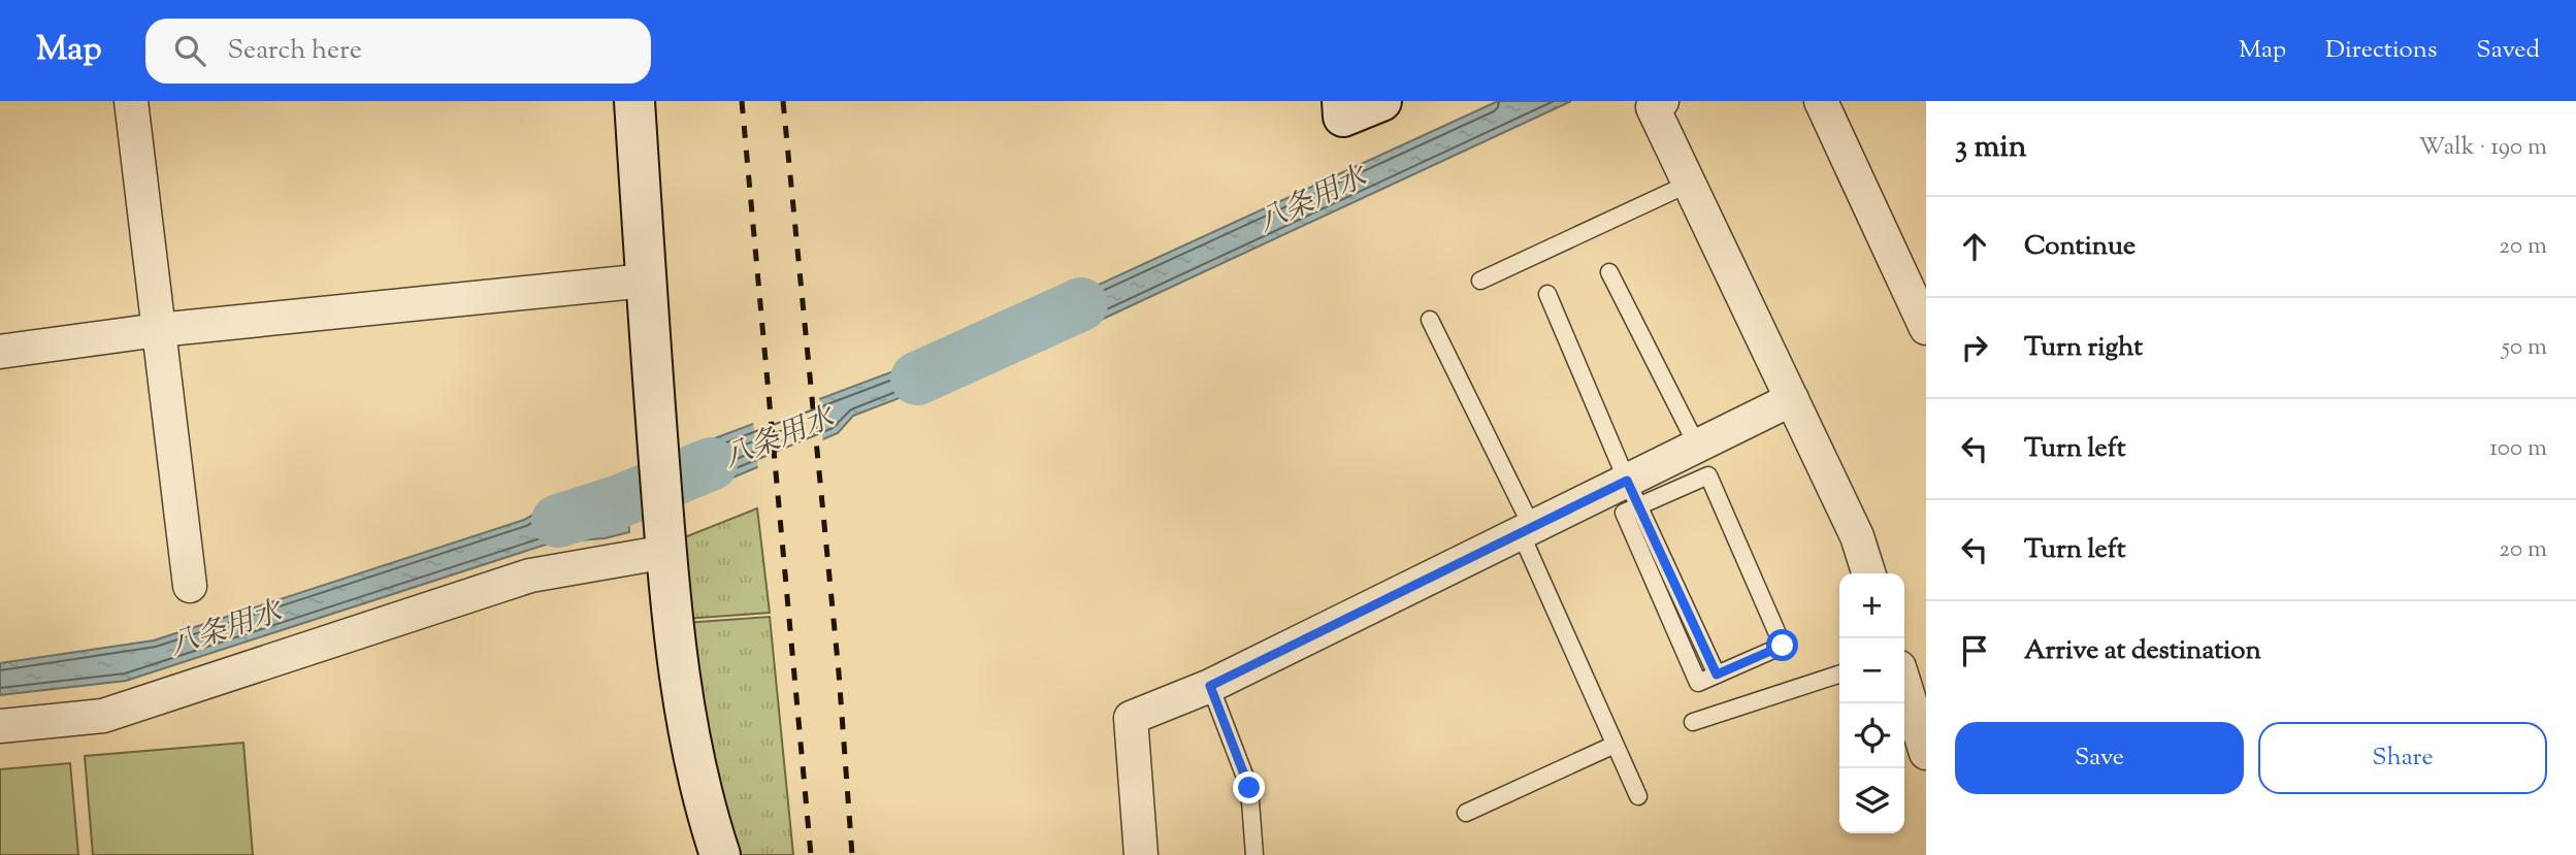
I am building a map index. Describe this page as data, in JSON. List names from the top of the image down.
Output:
{
  "water": ["八条用水"],
  "page": {
    "header": "Map",
    "search": "Search here",
    "nav": ["Map", "Directions", "Saved"],
    "heading": ["3 min", "Walk · 190 m"],
    "list": [
      ["Continue", "20 m"],
      ["Turn right", "50 m"],
      ["Turn left", "100 m"],
      ["Turn left", "20 m"],
      "Arrive at destination"
    ],
    "map_buttons": ["+", "−"],
    "buttons": ["Save", "Share"]
  }
}
